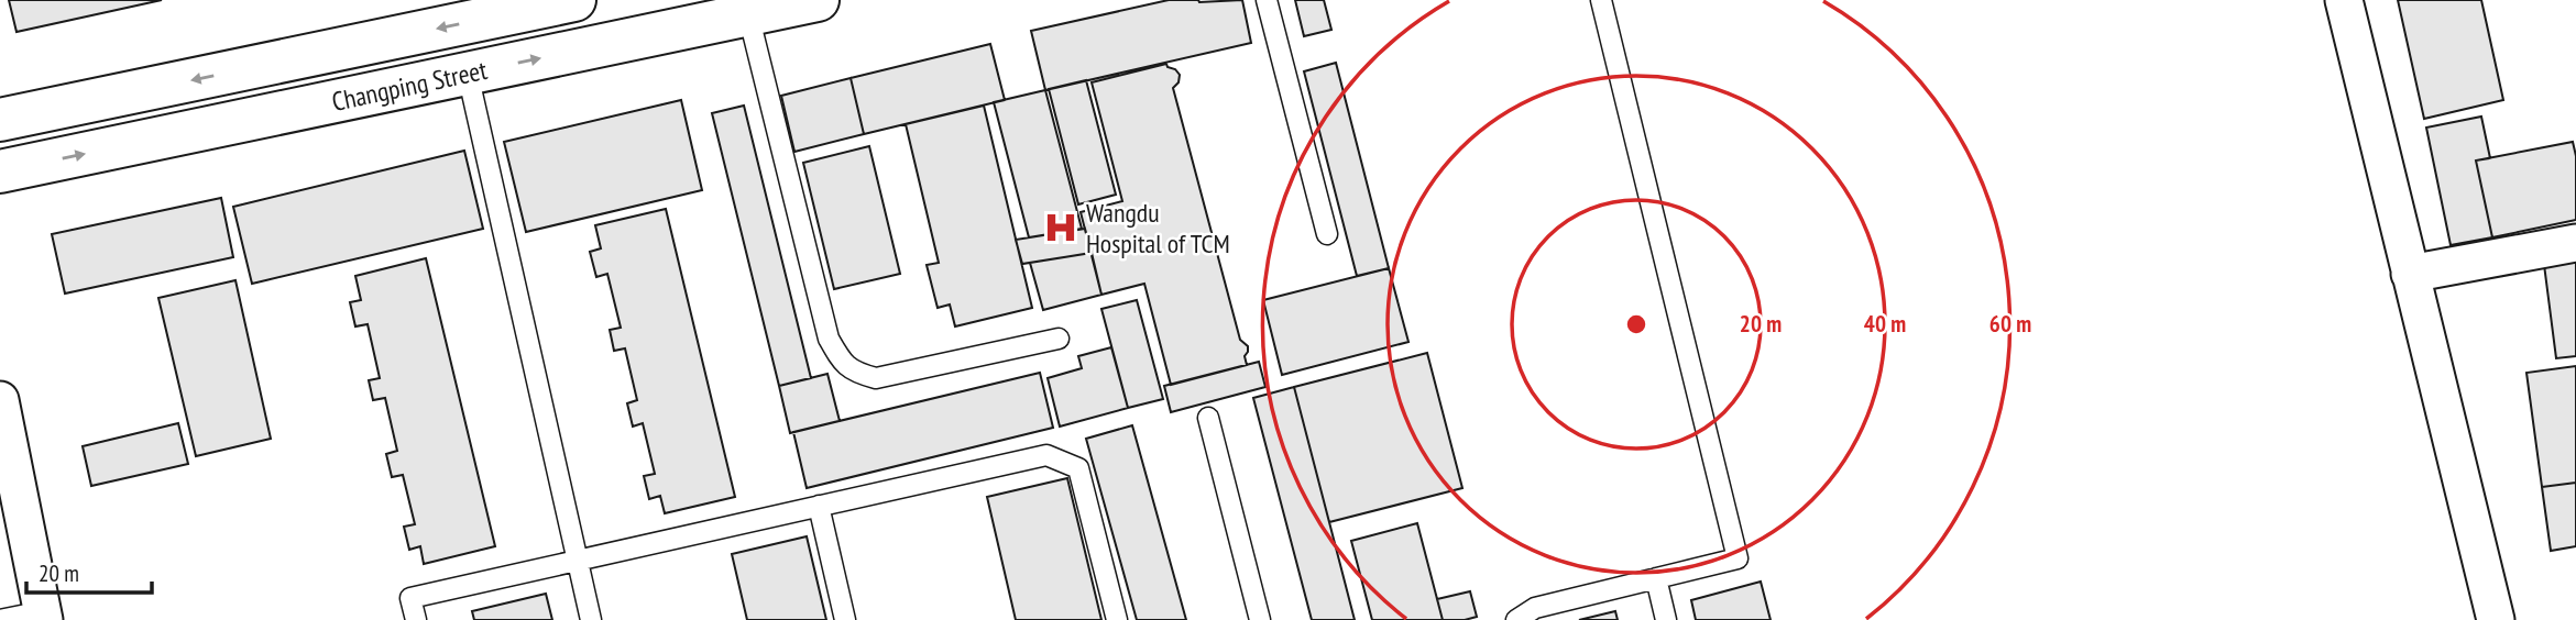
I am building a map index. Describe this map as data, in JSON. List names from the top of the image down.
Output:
{
  "streets": {
    "street": ["Changping Street"]
  },
  "places": {
    "hospital": ["Wangdu Hospital of TCM"]
  },
  "scale_bar": "20 m",
  "rings": ["20 m", "40 m", "60 m"]
}
